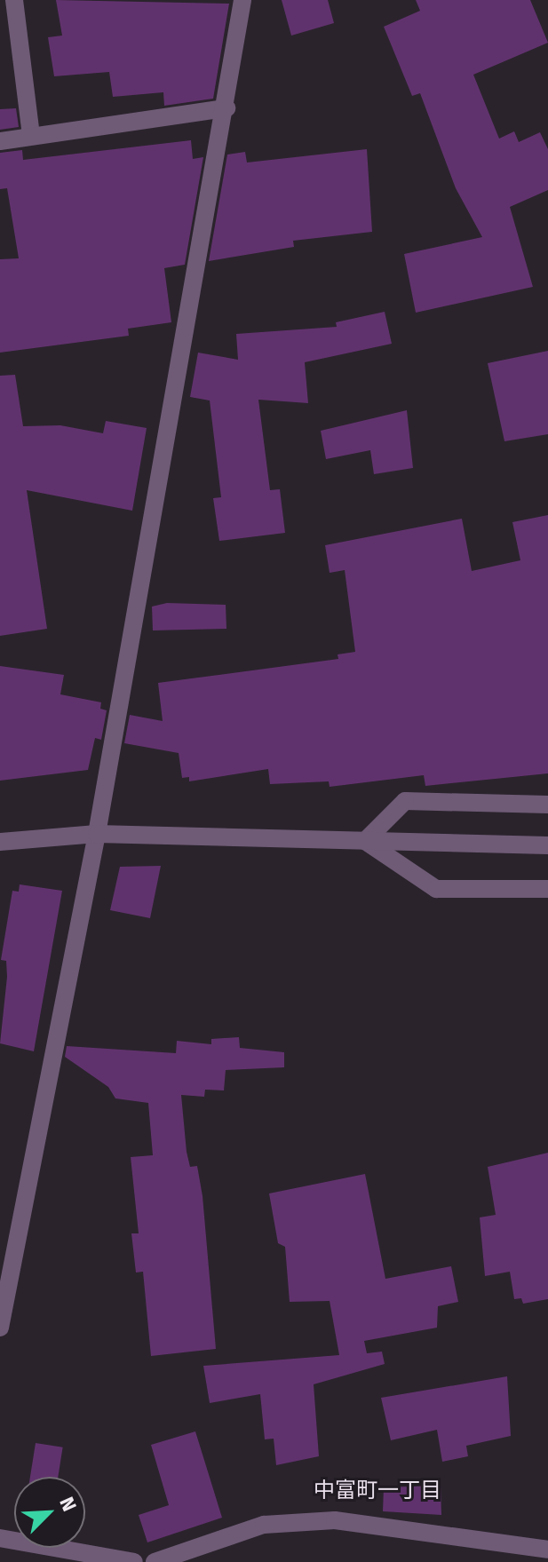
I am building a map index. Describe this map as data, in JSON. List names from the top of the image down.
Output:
{
  "districts": ["中富町一丁目"],
  "north": "top right"
}
